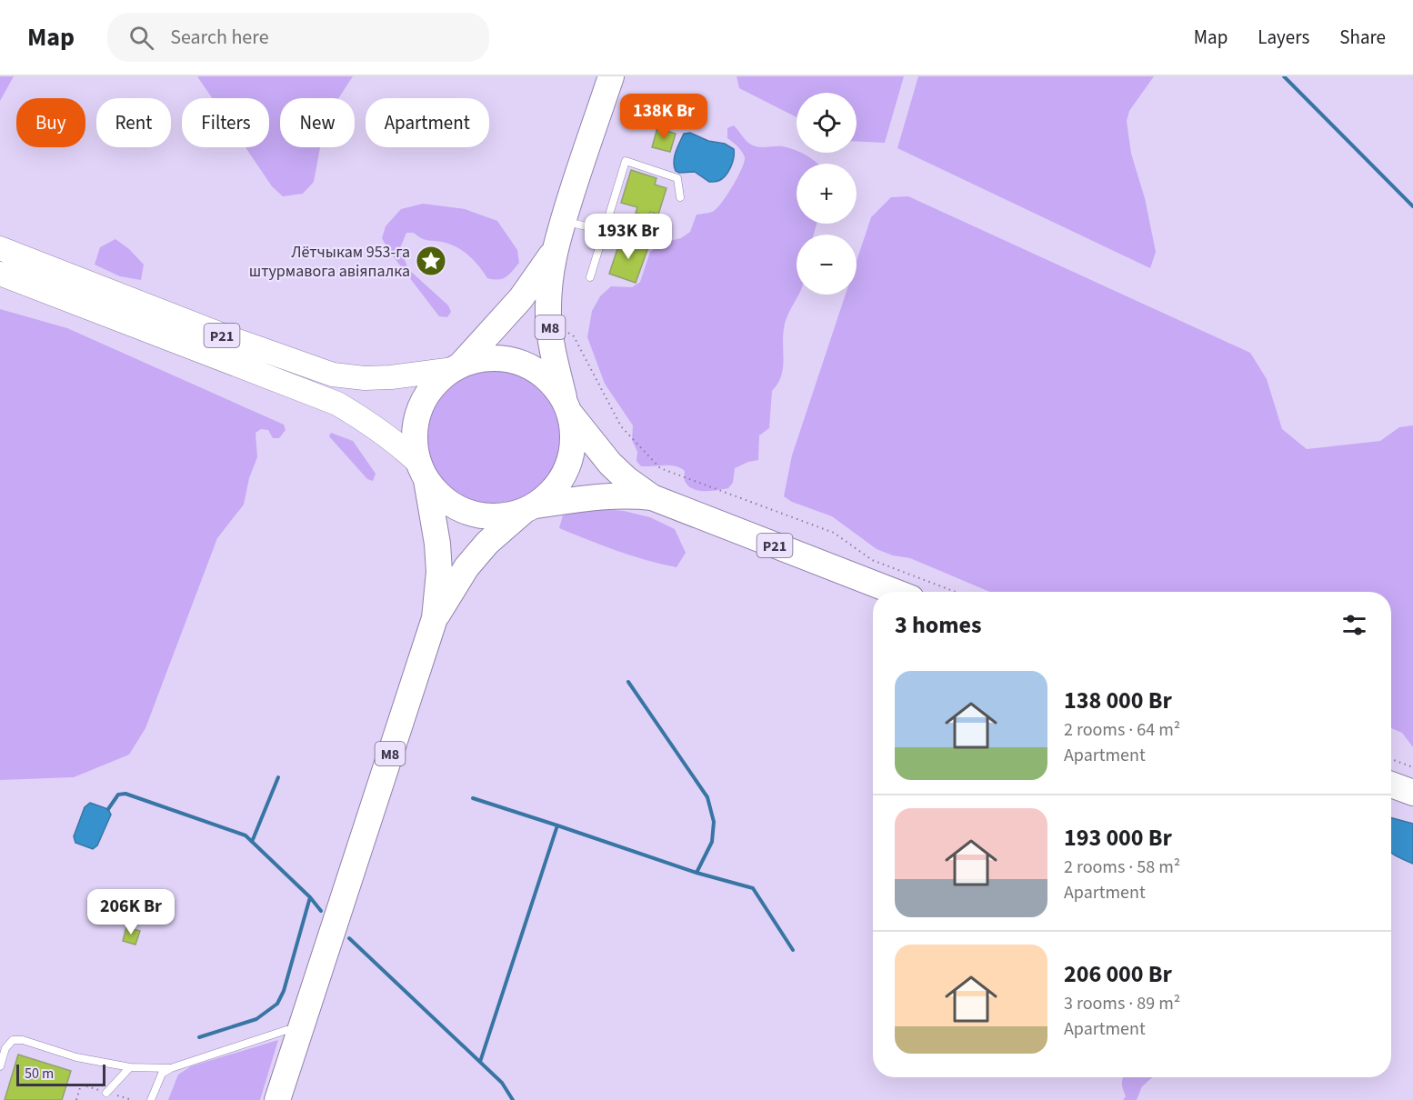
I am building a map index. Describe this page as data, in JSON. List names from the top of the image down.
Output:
{
  "streets": {
    "highway": ["М8", "Р21"]
  },
  "crossings": [
    ["М8", "Р21"]
  ],
  "places": {
    "place": ["Лётчыкам 953-га штурмавога авіяпалка"]
  },
  "scale_bar": "50 m",
  "page": {
    "header": "Map",
    "search": "Search here",
    "nav": ["Map", "Layers", "Share"],
    "map_buttons": ["+", "−"],
    "price": ["138K Br", "193K Br", "206K Br"],
    "chip": [
      "Buy",
      "Rent",
      "Filters",
      "New",
      "Apartment"
    ],
    "heading": "3 homes",
    "list": [
      {
        "name": "138 000 Br",
        "note": "2 rooms · 64 m² · Apartment"
      },
      {
        "name": "193 000 Br",
        "note": "2 rooms · 58 m² · Apartment"
      },
      {
        "name": "206 000 Br",
        "note": "3 rooms · 89 m² · Apartment"
      }
    ],
    "scale": "50 m"
  }
}
